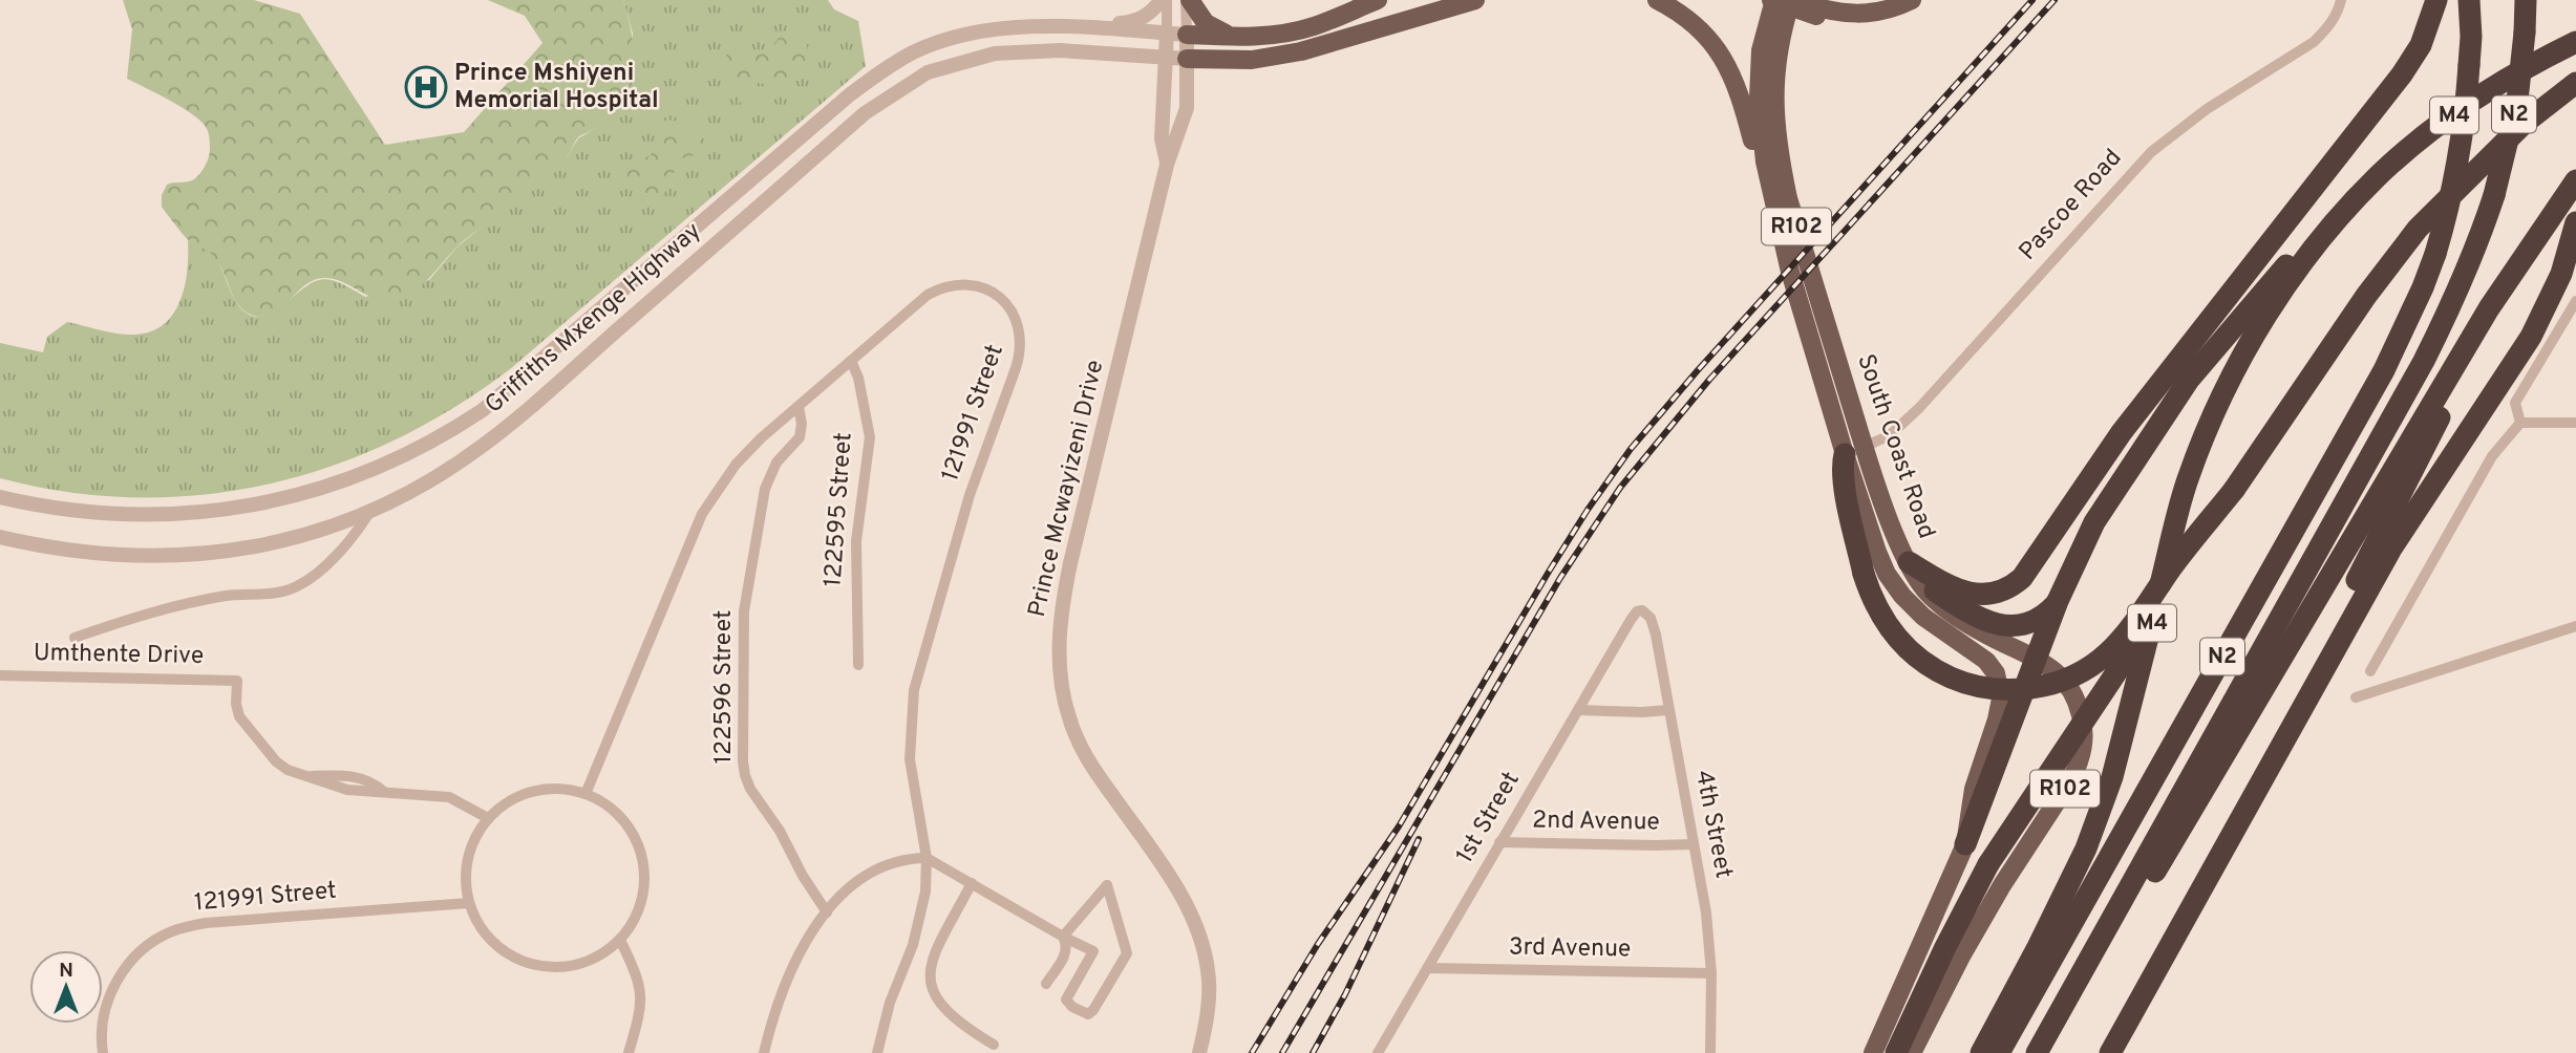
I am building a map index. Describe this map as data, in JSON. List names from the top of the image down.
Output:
{
  "streets": {
    "highway": ["N2", "M4"],
    "main road": ["R102", "South Coast Road"],
    "street": [
      "Pascoe Road",
      "Griffiths Mxenge Highway",
      "121991 Street",
      "Prince Mcwayizeni Drive",
      "122595 Street",
      "Umthente Drive",
      "122596 Street",
      "1st Street",
      "2nd Avenue",
      "4th Street",
      "3rd Avenue"
    ]
  },
  "crossings": [
    ["Pascoe Road", "South Coast Road"],
    ["Griffiths Mxenge Highway", "Prince Mcwayizeni Drive"],
    ["121991 Street", "122595 Street"],
    ["121991 Street", "Umthente Drive"],
    ["121991 Street", "122596 Street"],
    ["1st Street", "2nd Avenue"],
    ["1st Street", "4th Street"],
    ["1st Street", "3rd Avenue"],
    ["2nd Avenue", "4th Street"],
    ["4th Street", "3rd Avenue"]
  ],
  "places": {
    "hospital": ["Prince Mshiyeni Memorial Hospital"]
  },
  "north": "top"
}
